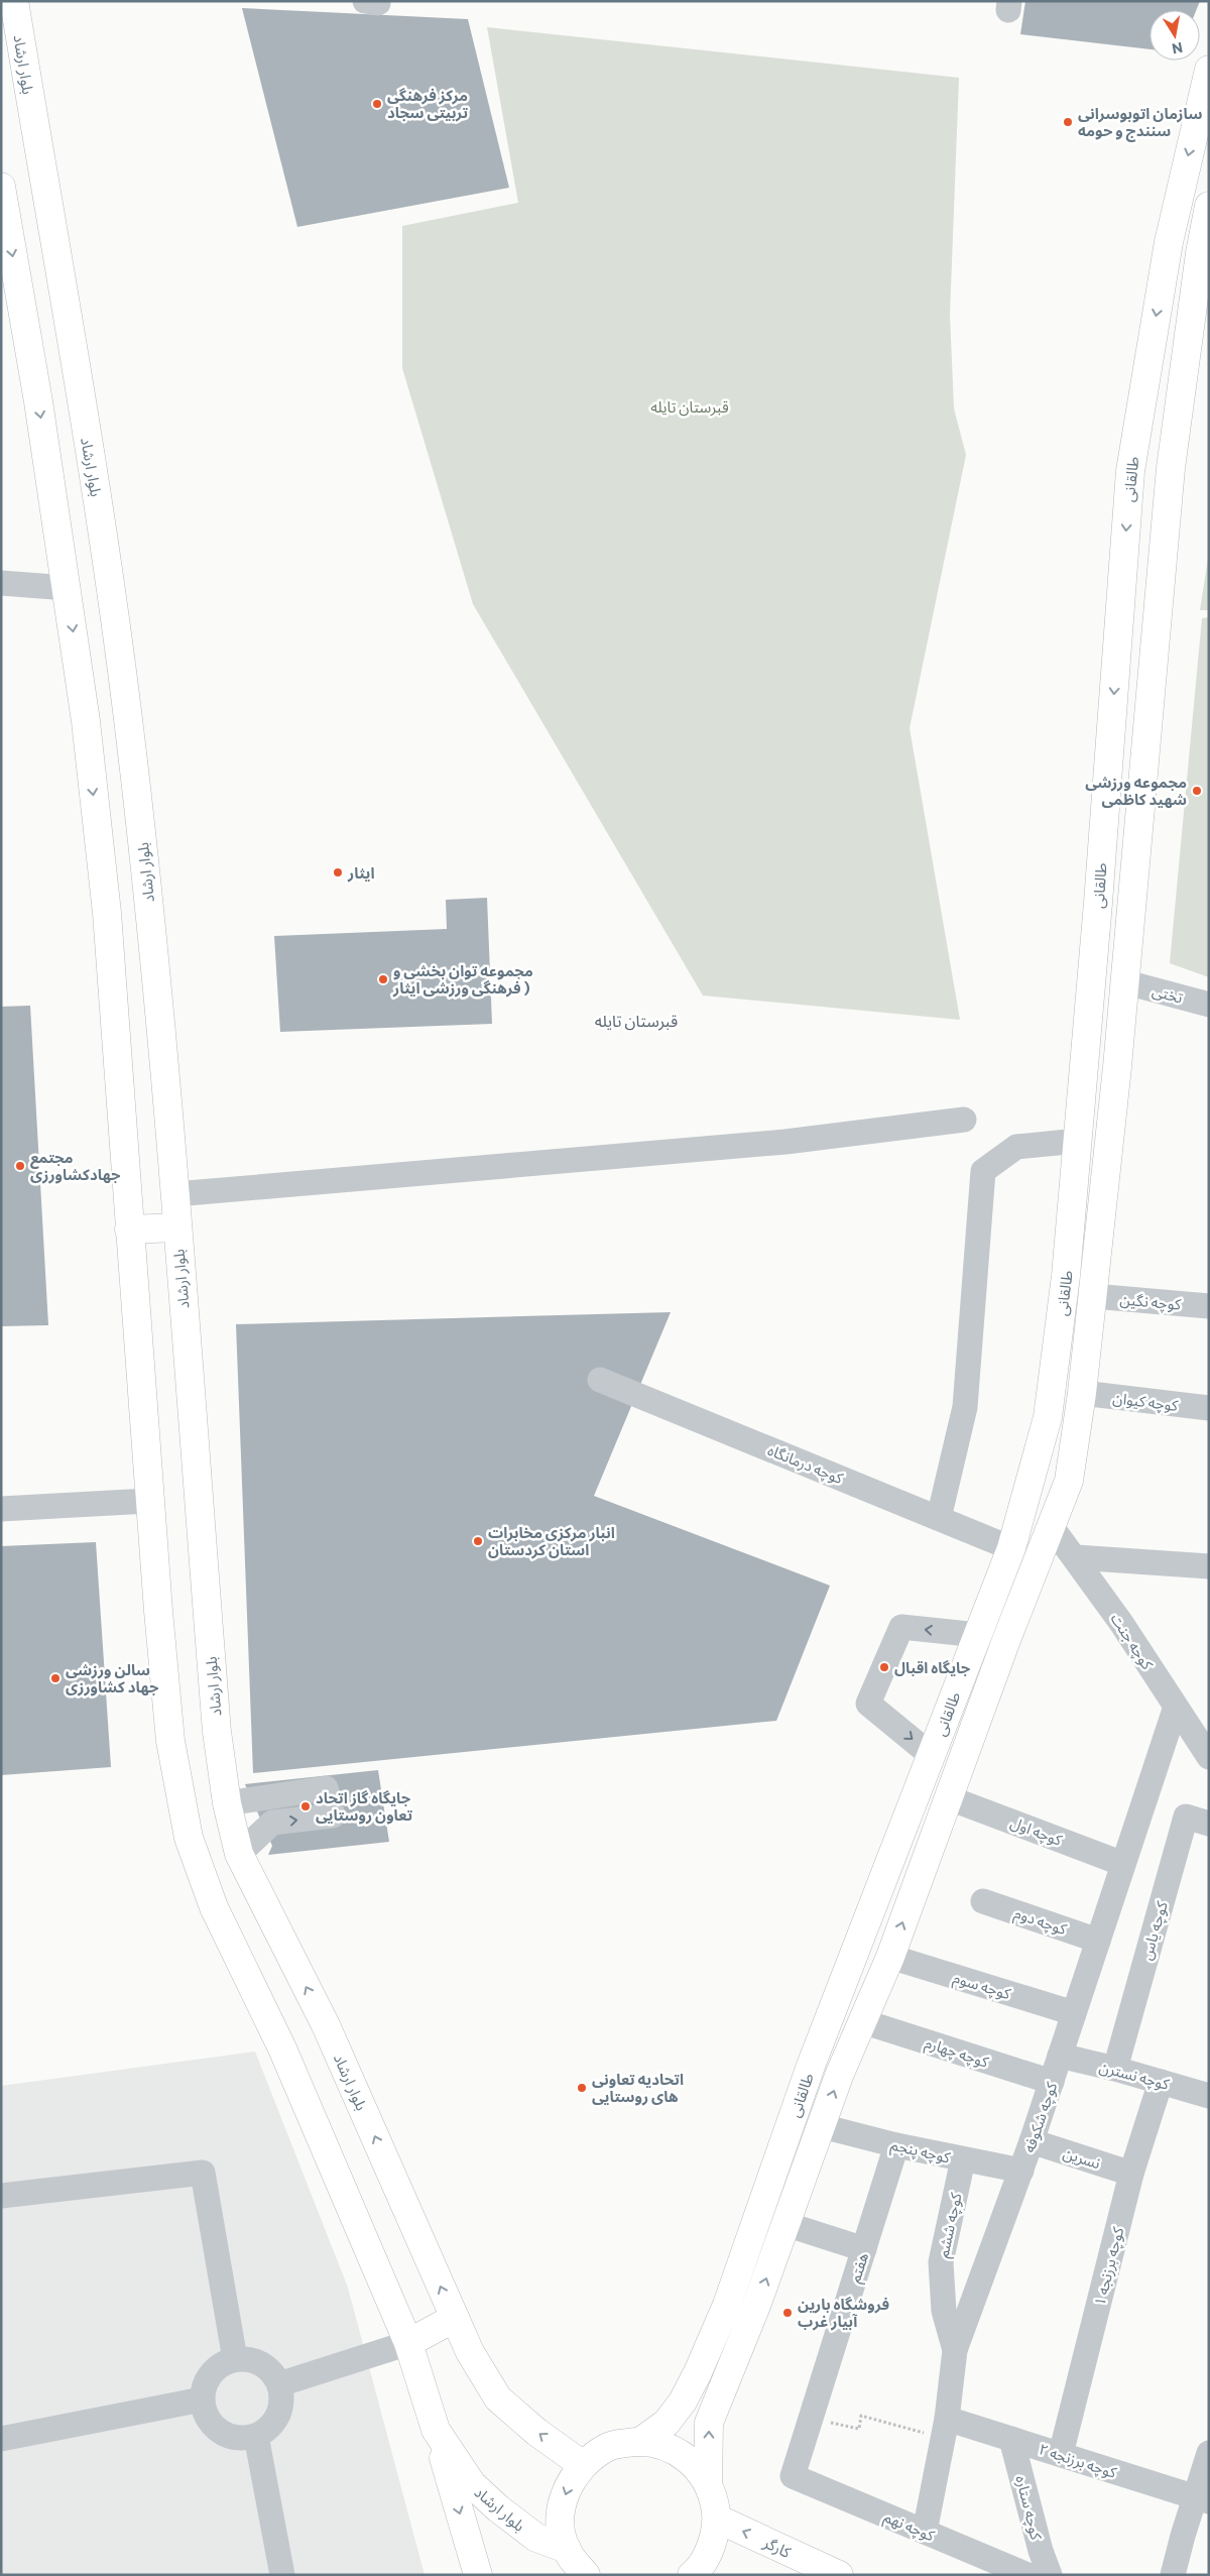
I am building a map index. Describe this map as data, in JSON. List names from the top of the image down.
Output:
{
  "streets": {
    "main road": ["بلوار ارشاد", "طالقانی", "کارگر"],
    "street": [
      "تختی",
      "کوچه نگین",
      "کوچه کیوان",
      "کوچه درمانگاه",
      "کوچه جنت",
      "کوچه اول",
      "کوچه دوم",
      "کوچه یاس",
      "کوچه سوم",
      "کوچه چهارم",
      "کوچه نسترن",
      "کوچه شکوفه",
      "کوچه پنجم",
      "نسرین",
      "کوچه ششم",
      "کوچه برزنجه ۱",
      "هفتم",
      "کوچه برزنجه ۲",
      "کوچه ستاره",
      "کوچه نهم"
    ]
  },
  "crossings": [
    ["طالقانی", "تختی"],
    ["طالقانی", "کوچه نگین"],
    ["طالقانی", "کوچه کیوان"],
    ["طالقانی", "کوچه درمانگاه"],
    ["طالقانی", "کوچه جنت"],
    ["طالقانی", "کوچه اول"],
    ["طالقانی", "کوچه سوم"],
    ["طالقانی", "کوچه چهارم"],
    ["طالقانی", "کوچه پنجم"],
    ["کوچه جنت", "کوچه شکوفه"],
    ["کوچه اول", "کوچه شکوفه"],
    ["کوچه دوم", "کوچه شکوفه"],
    ["کوچه یاس", "کوچه نسترن"],
    ["کوچه سوم", "کوچه شکوفه"],
    ["کوچه چهارم", "کوچه شکوفه"],
    ["کوچه نسترن", "کوچه شکوفه"],
    ["کوچه نسترن", "کوچه برزنجه ۱"],
    ["کوچه شکوفه", "کوچه پنجم"],
    ["کوچه شکوفه", "نسرین"],
    ["کوچه شکوفه", "کوچه ششم"],
    ["کوچه شکوفه", "کوچه برزنجه ۲"],
    ["کوچه شکوفه", "کوچه نهم"],
    ["کوچه پنجم", "کوچه ششم"],
    ["کوچه پنجم", "هفتم"],
    ["نسرین", "کوچه برزنجه ۱"],
    ["کوچه برزنجه ۱", "کوچه برزنجه ۲"],
    ["هفتم", "کوچه نهم"],
    ["کوچه برزنجه ۲", "کوچه ستاره"]
  ],
  "one_way": ["کارگر"],
  "districts": ["قبرستان تایله"],
  "parks": ["قبرستان تایله"],
  "places": [
    "مرکز فرهنگی تربیتی سجاد",
    "سازمان اتوبوسرانی سنندج و حومه",
    "مجموعه ورزشی شهید کاظمی",
    "ایثار",
    "مجموعه توان بخشی و فرهنگی ورزشی ایثار )",
    "مجتمع جهادکشاورزی",
    "انبار مرکزی مخابرات استان کردستان",
    "جایگاه اقبال",
    "سالن ورزشی جهاد کشاورزی",
    "جایگاه گاز اتحاد تعاون روستایی",
    "اتحادیه تعاونی های روستایی",
    "فروشگاه بارین آبیار غرب"
  ],
  "north": "bottom"
}
